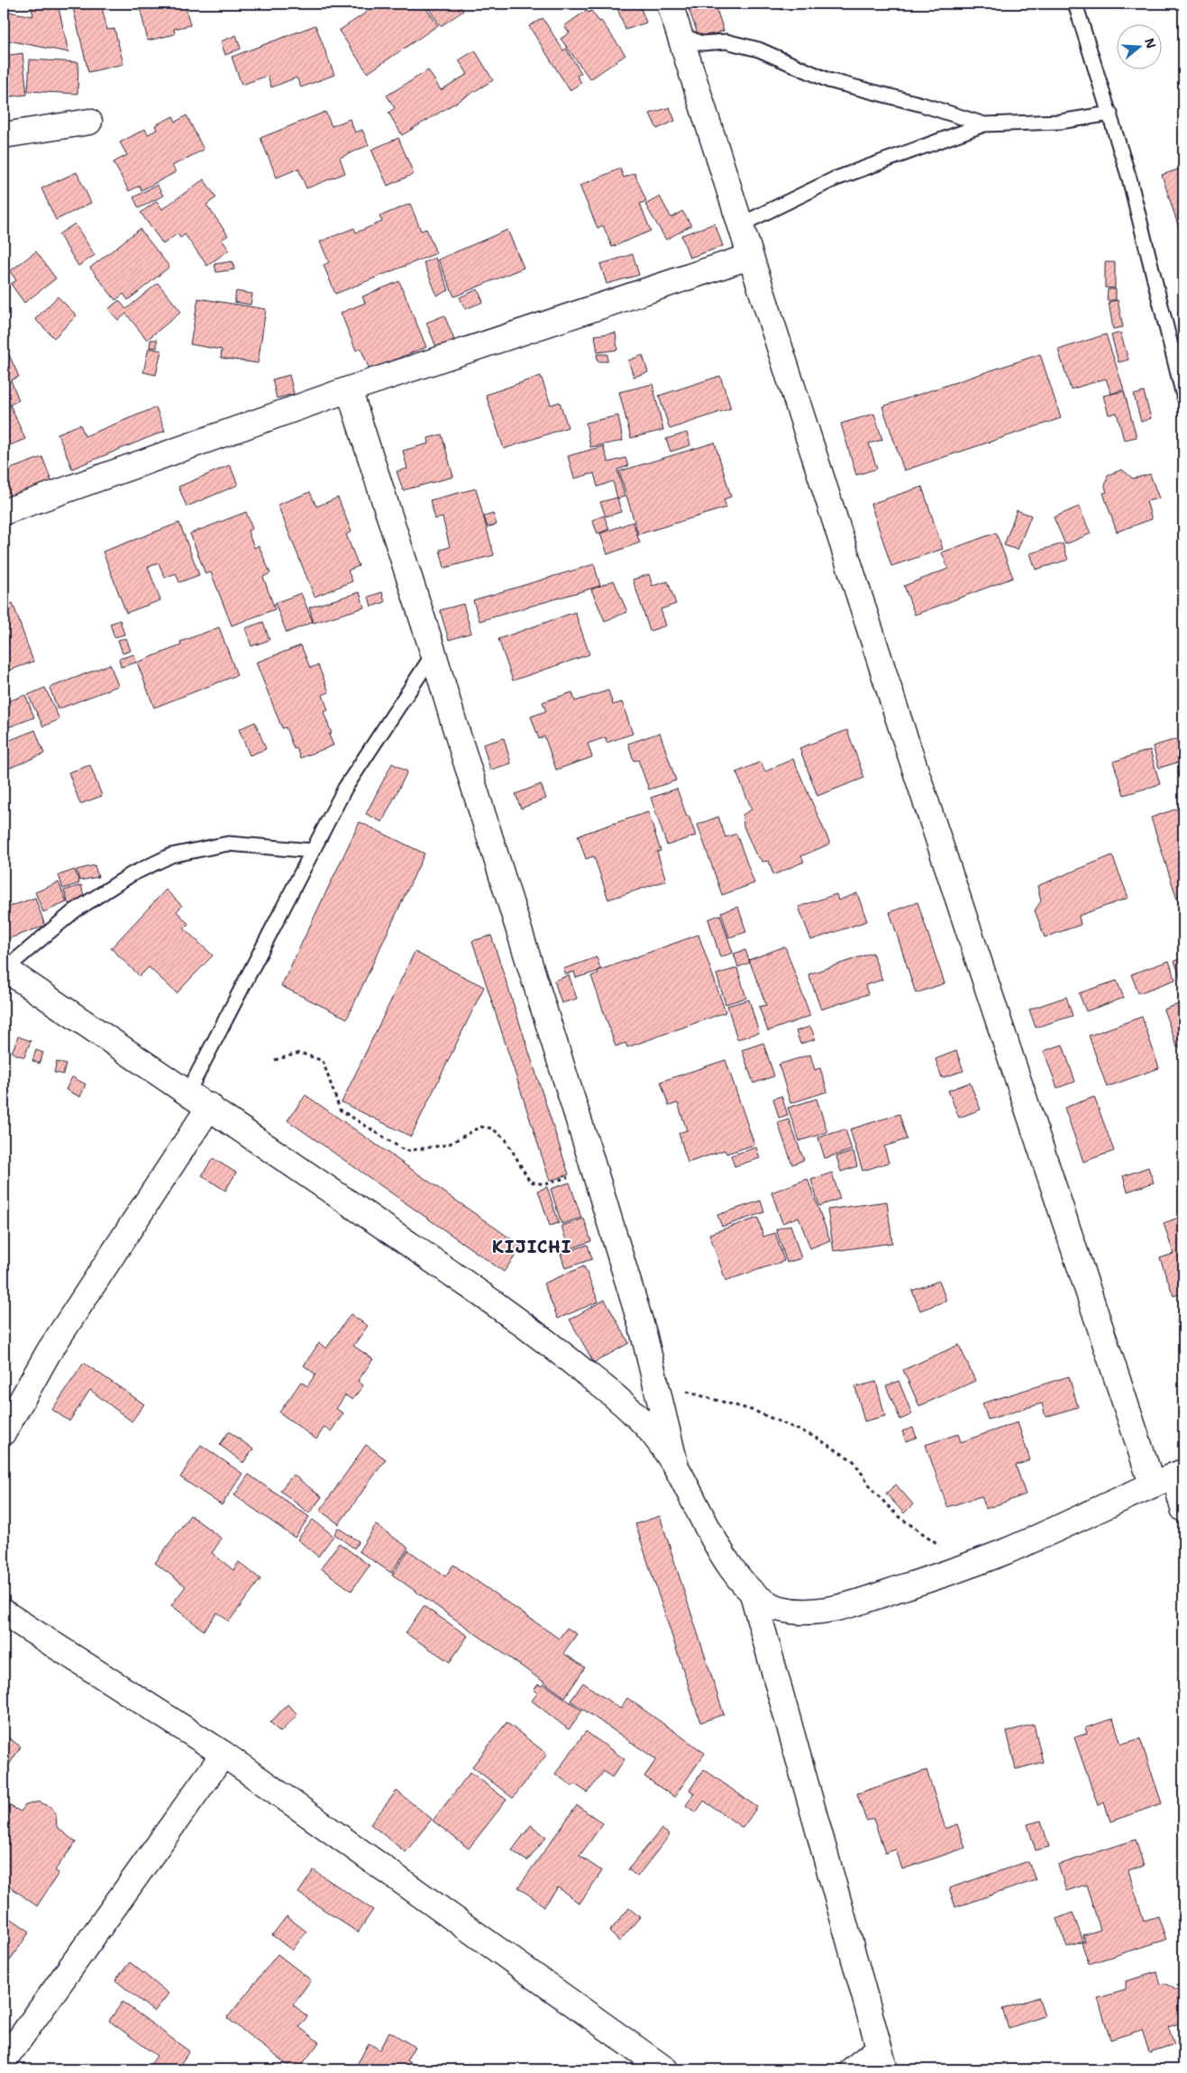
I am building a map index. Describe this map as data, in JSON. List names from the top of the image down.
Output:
{
  "districts": ["KIJICHI"],
  "north": "right"
}
